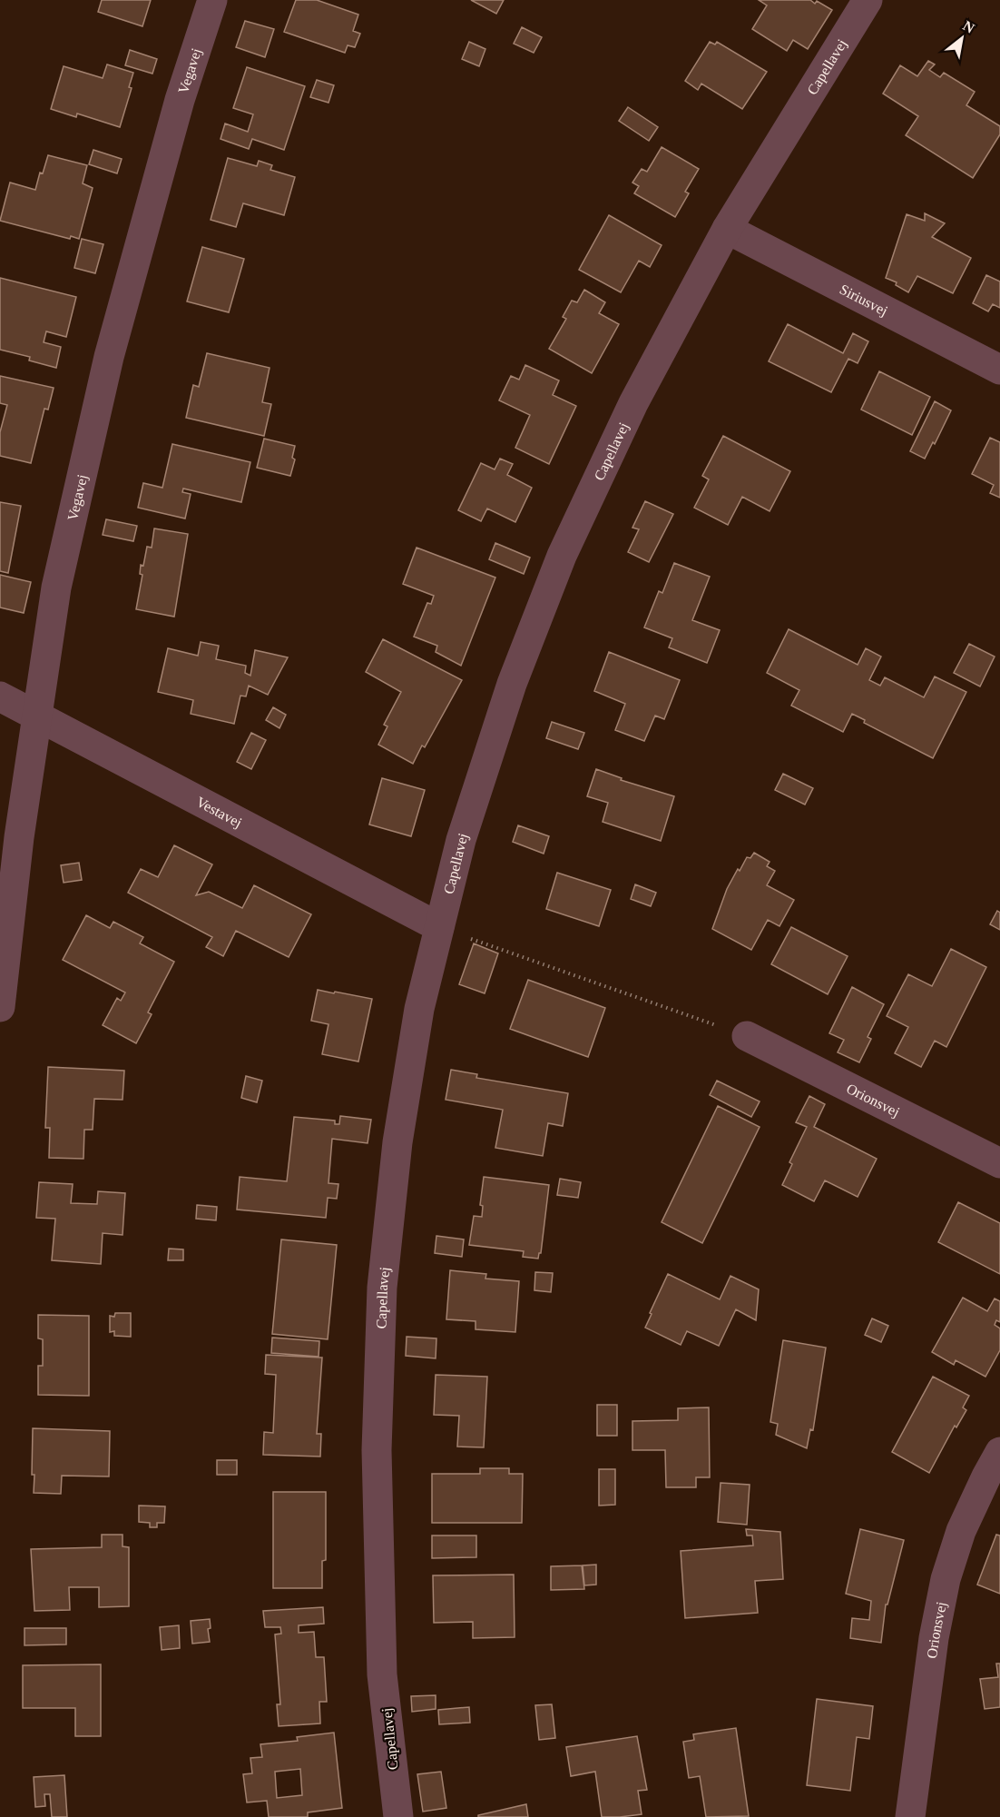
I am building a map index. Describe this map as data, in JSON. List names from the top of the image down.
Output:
{
  "streets": {
    "street": [
      "Capellavej",
      "Vegavej",
      "Siriusvej",
      "Vestavej",
      "Orionsvej"
    ]
  },
  "crossings": [
    ["Capellavej", "Siriusvej"],
    ["Capellavej", "Vestavej"],
    ["Vegavej", "Vestavej"]
  ],
  "north": "top right"
}
